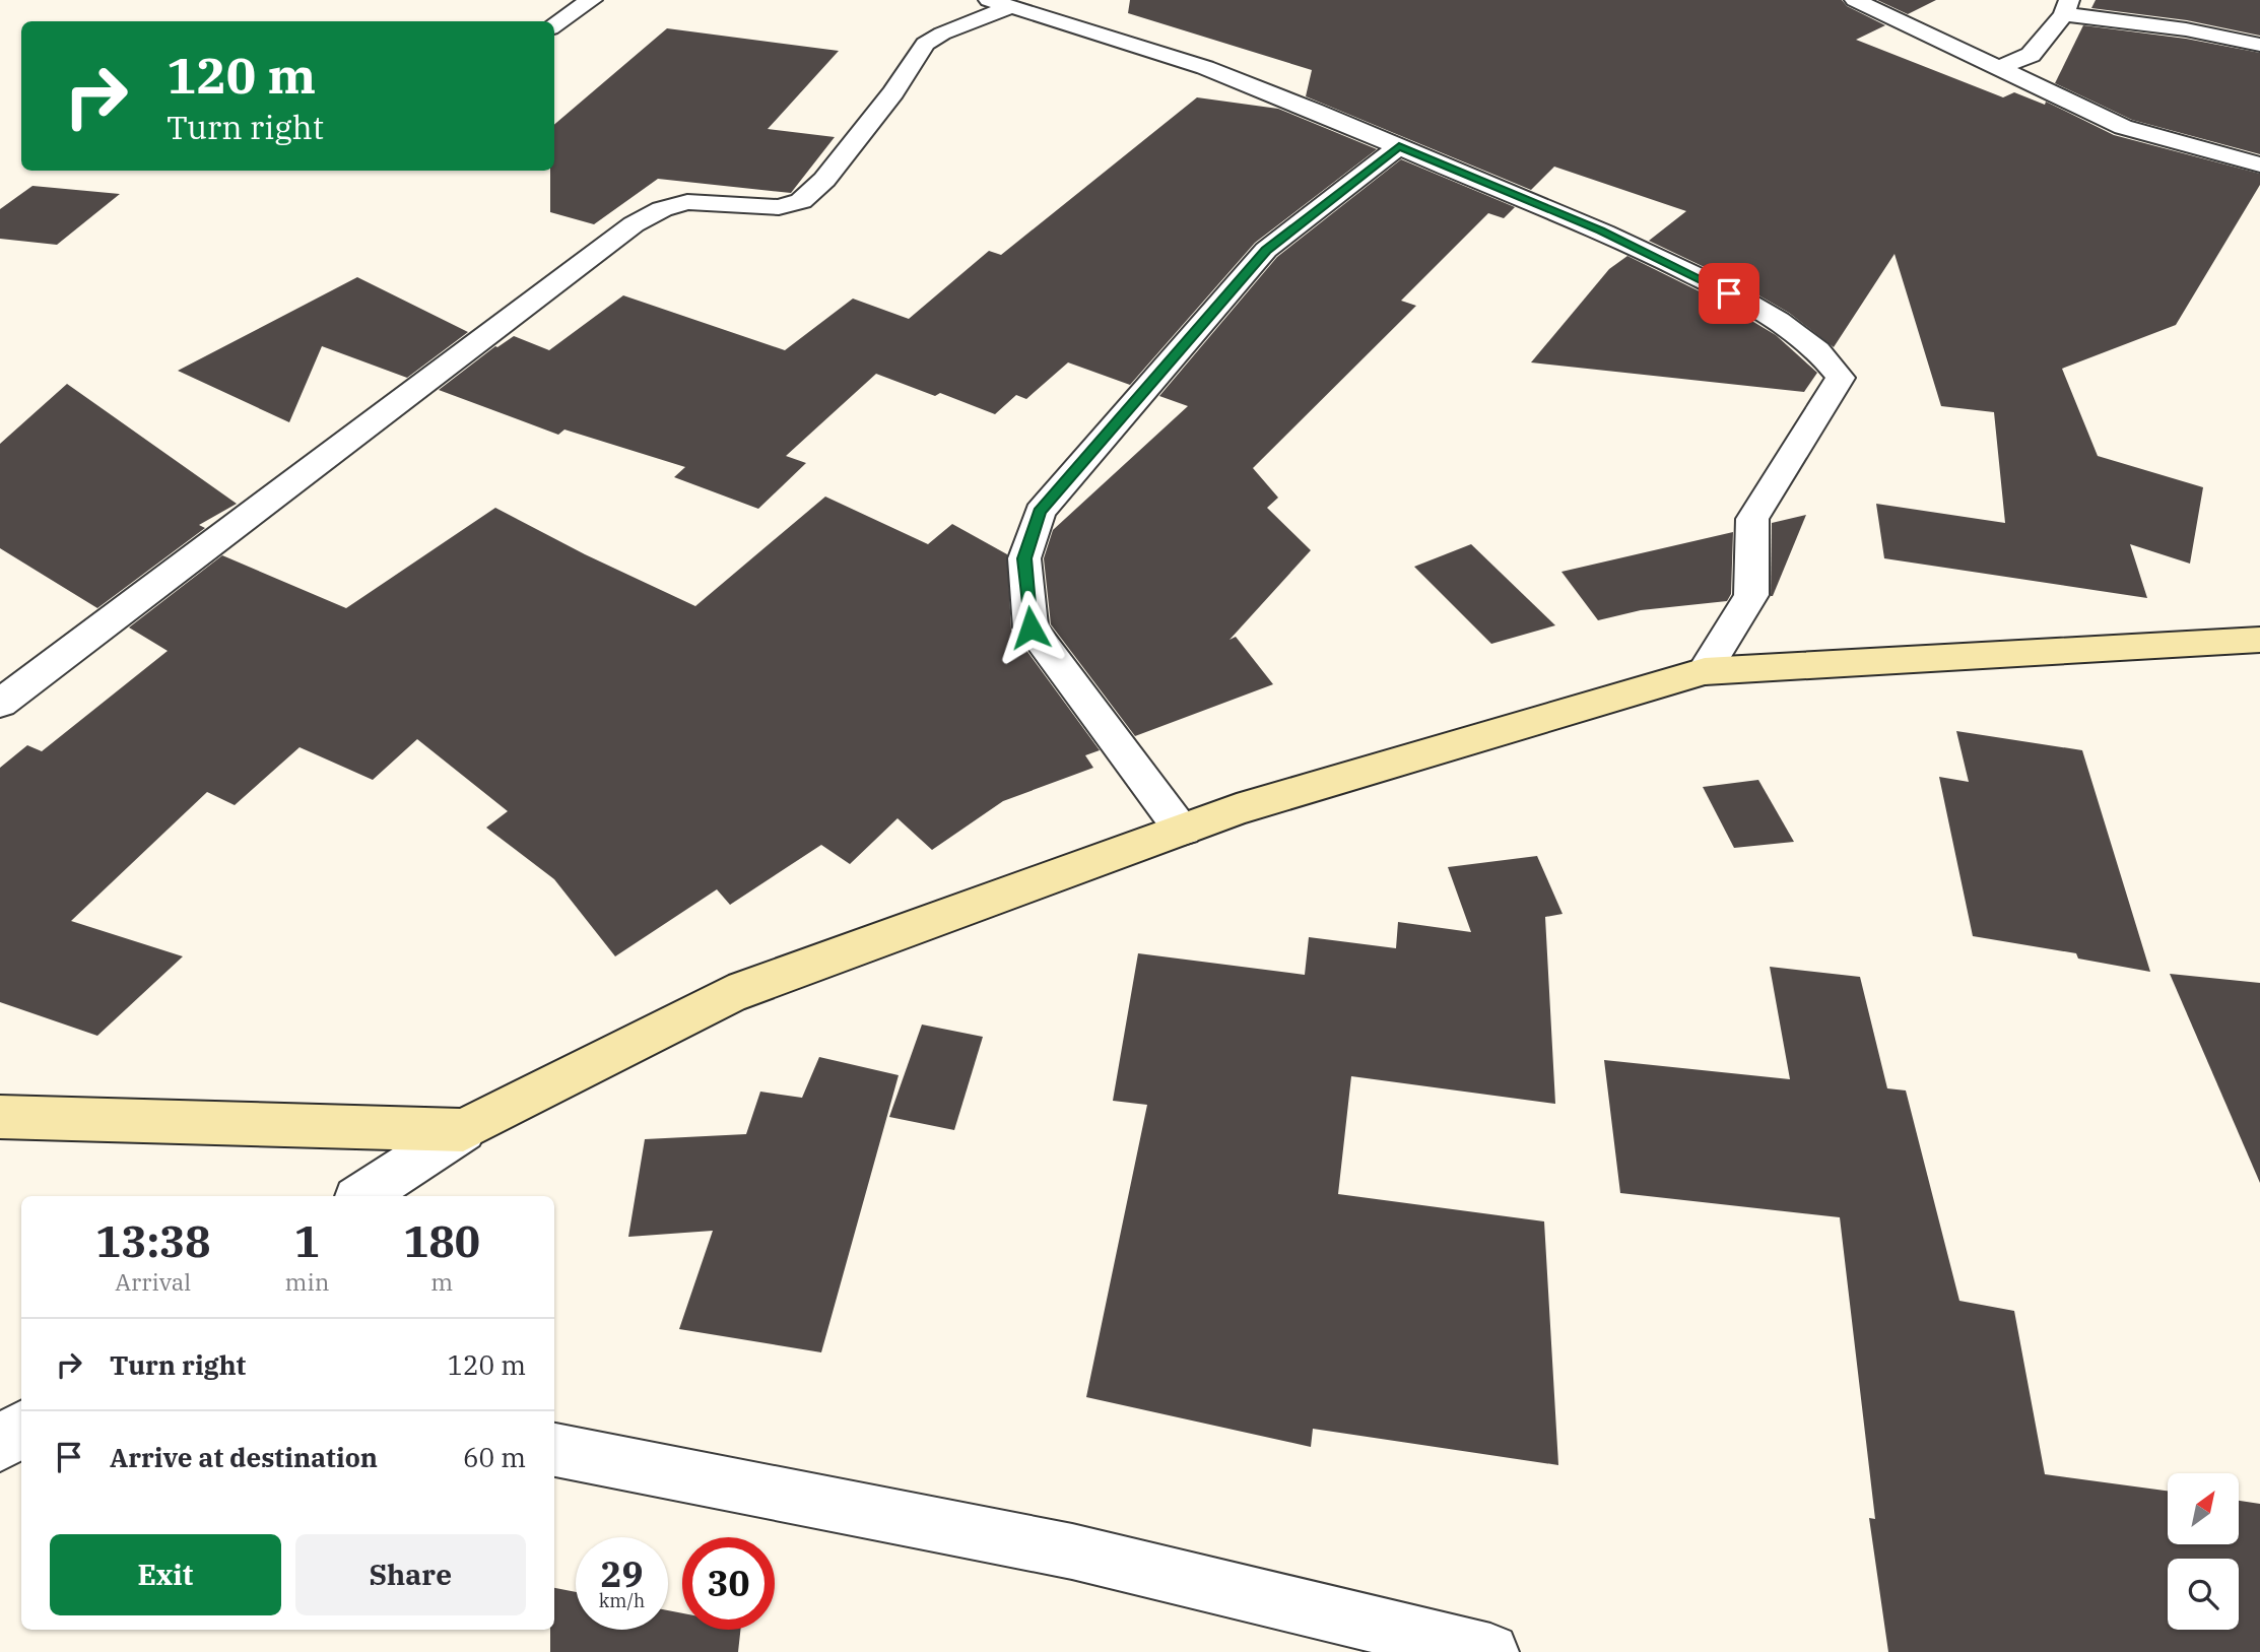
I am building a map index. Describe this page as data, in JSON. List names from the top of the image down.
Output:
{
  "north": "top right",
  "page": {
    "turn": ["120 m", "Turn right"],
    "eta": [
      "13:38",
      "Arrival",
      "1",
      "min",
      "180",
      "m"
    ],
    "list": [
      {
        "name": "Turn right",
        "value": "120 m"
      },
      {
        "name": "Arrive at destination",
        "value": "60 m"
      }
    ],
    "buttons": ["Exit", "Share"],
    "speed": "29 km/h",
    "limit": "30"
  }
}
